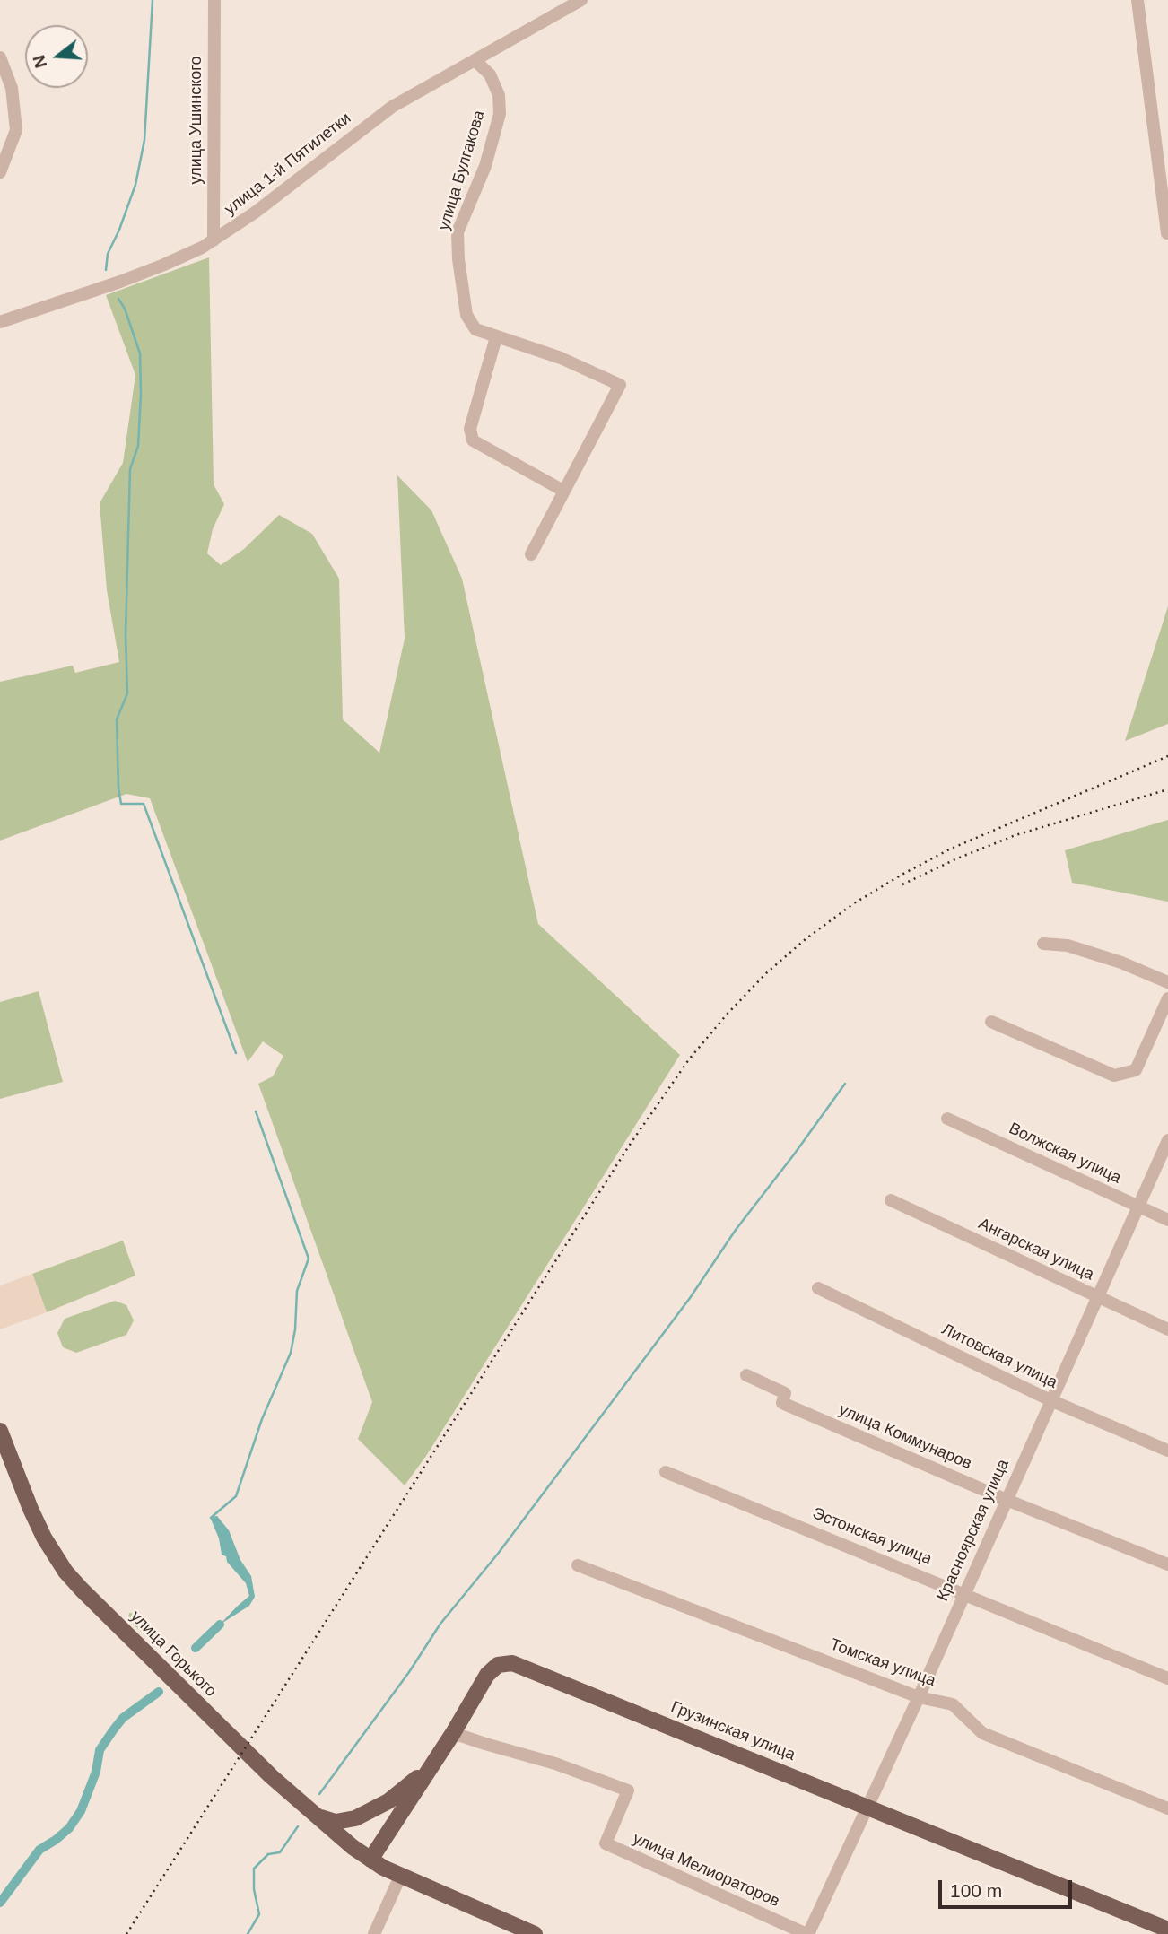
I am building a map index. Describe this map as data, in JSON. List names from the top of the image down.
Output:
{
  "streets": {
    "main road": ["улица Горького", "Грузинская улица"],
    "street": [
      "улица Ушинского",
      "улица 1-й Пятилетки",
      "улица Булгакова",
      "Волжская улица",
      "Ангарская улица",
      "Литовская улица",
      "улица Коммунаров",
      "Красноярская улица",
      "Эстонская улица",
      "Томская улица",
      "улица Мелиораторов"
    ]
  },
  "crossings": [
    ["улица Ушинского", "улица 1-й Пятилетки"],
    ["улица 1-й Пятилетки", "улица Булгакова"],
    ["Волжская улица", "Красноярская улица"],
    ["Ангарская улица", "Красноярская улица"],
    ["Литовская улица", "Красноярская улица"],
    ["улица Коммунаров", "Красноярская улица"],
    ["Красноярская улица", "Эстонская улица"],
    ["Красноярская улица", "Томская улица"],
    ["Красноярская улица", "Грузинская улица"],
    ["Красноярская улица", "улица Мелиораторов"],
    ["улица Горького", "Грузинская улица"],
    ["Грузинская улица", "улица Мелиораторов"]
  ],
  "scale_bar": "100 m",
  "north": "left"
}
